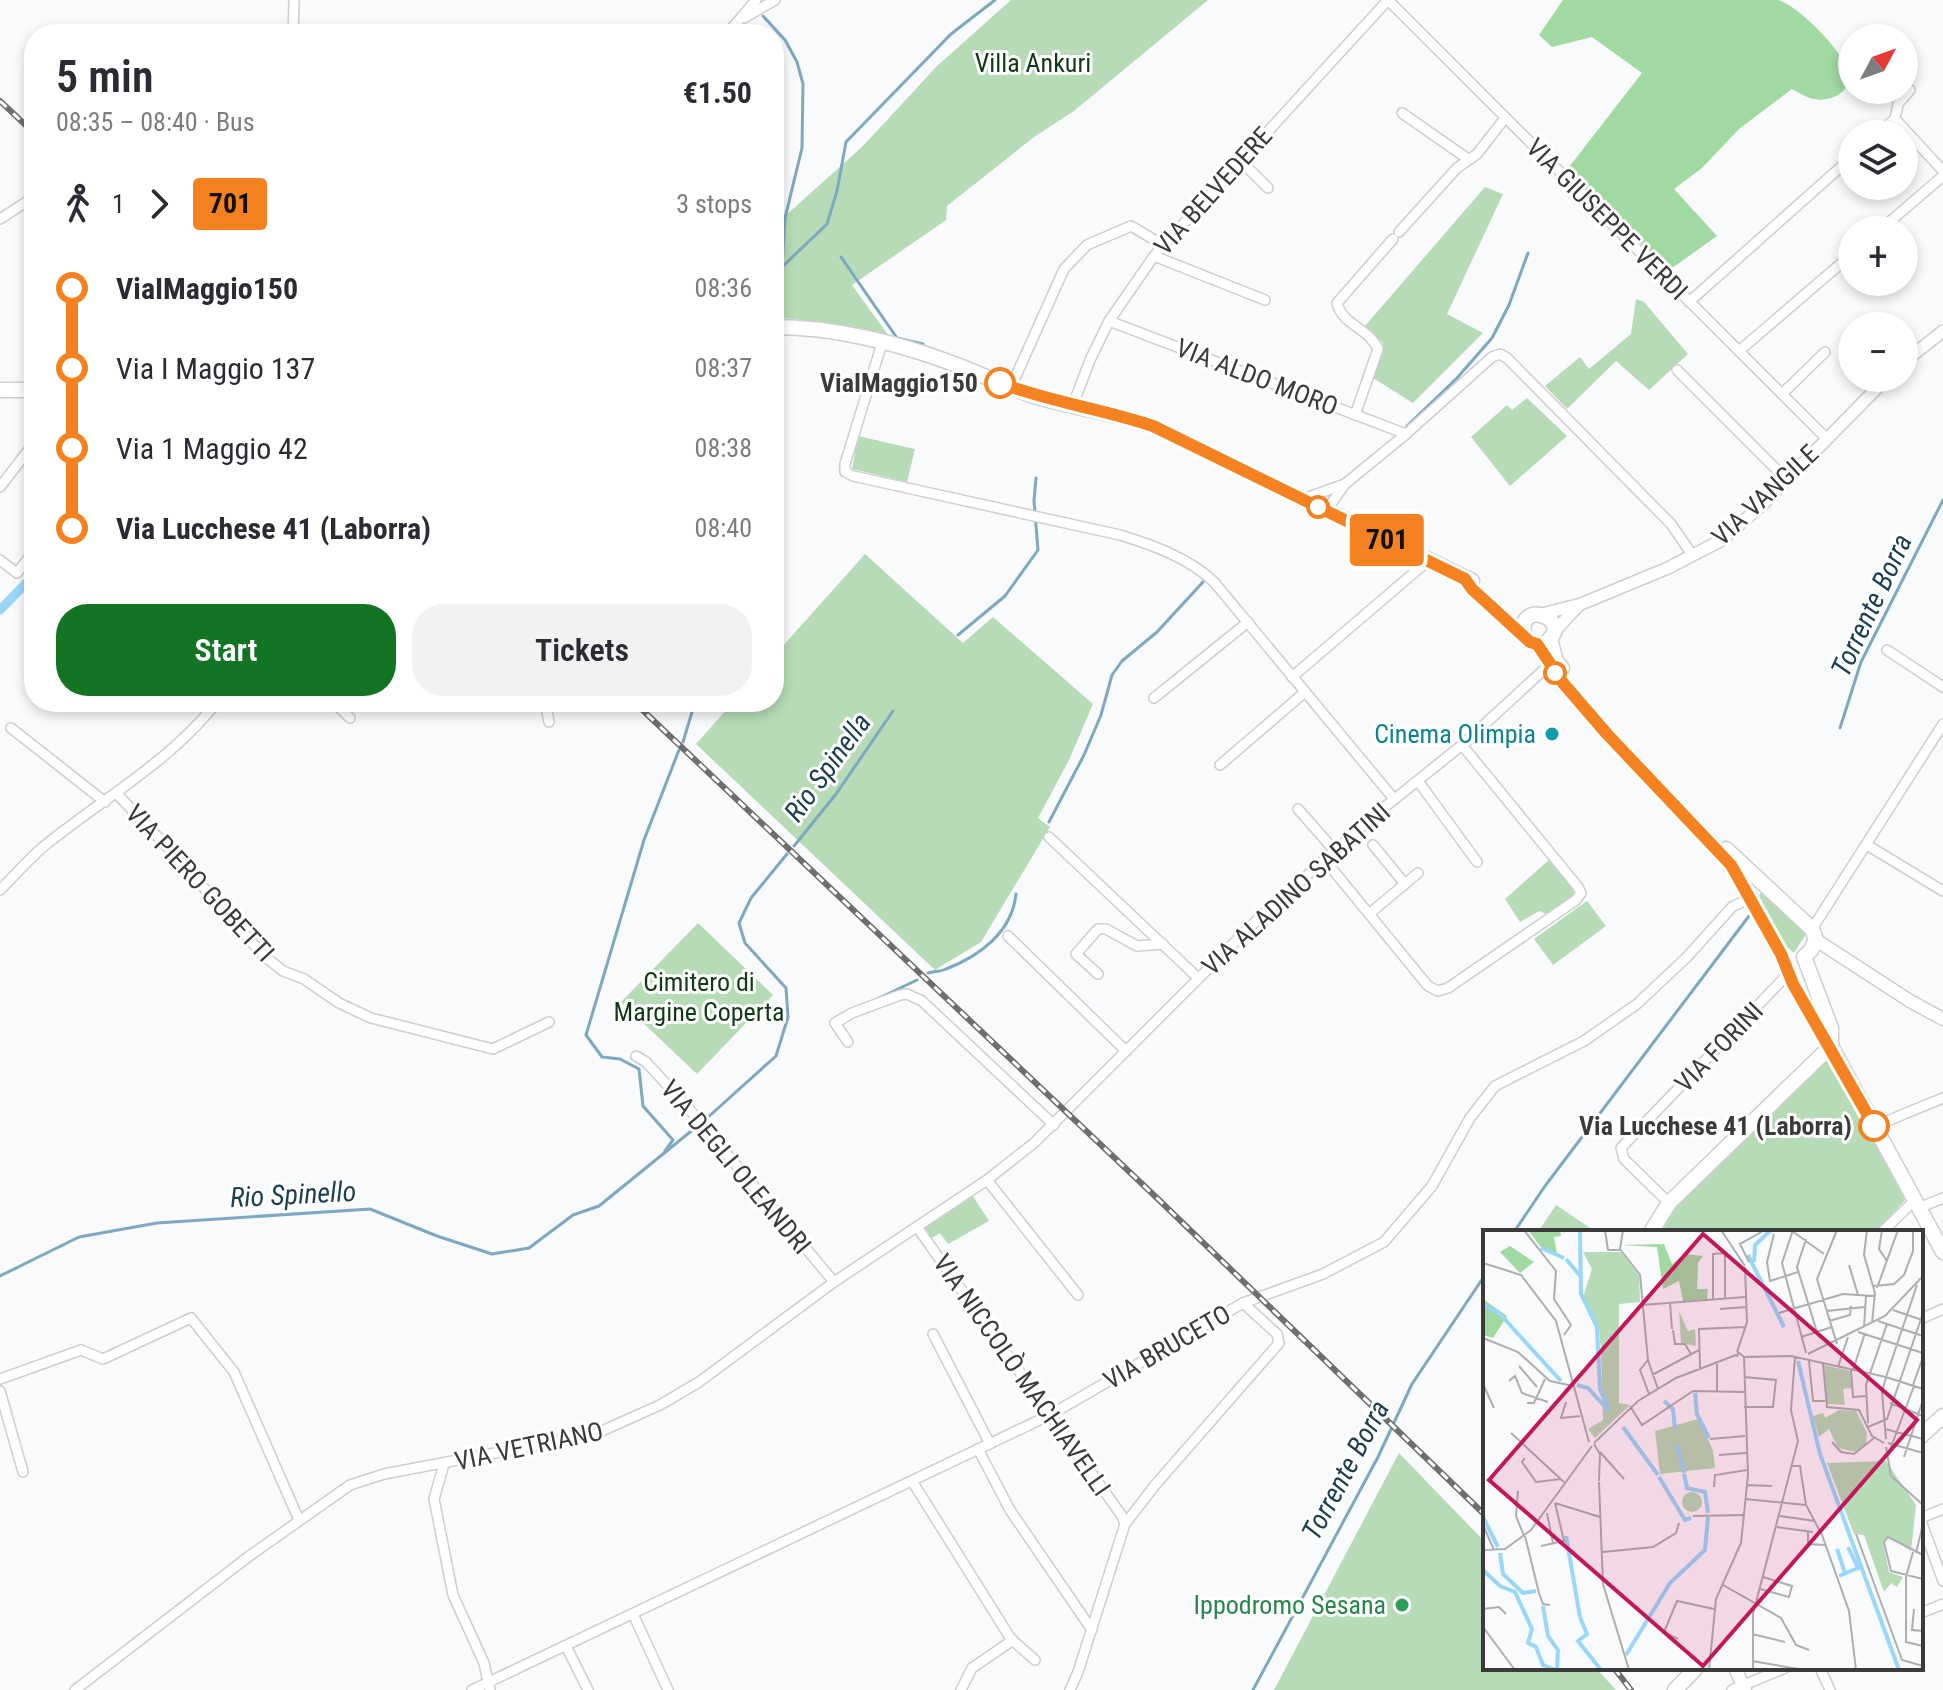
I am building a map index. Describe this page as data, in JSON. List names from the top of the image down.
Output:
{
  "streets": {
    "street": [
      "VIA BELVEDERE",
      "VIA GIUSEPPE VERDI",
      "VIA ALDO MORO",
      "VIA VANGILE",
      "VIA PIERO GOBETTI",
      "VIA ALADINO SABATINI",
      "VIA FORINI",
      "VIA DEGLI OLEANDRI",
      "VIA BRUCETO",
      "VIA NICCOLÒ MACHIAVELLI",
      "VIA VETRIANO"
    ]
  },
  "crossings": [
    ["VIA BELVEDERE", "VIA GIUSEPPE VERDI"],
    ["VIA BELVEDERE", "VIA ALDO MORO"],
    ["VIA GIUSEPPE VERDI", "VIA VANGILE"],
    ["VIA ALADINO SABATINI", "VIA VETRIANO"],
    ["VIA DEGLI OLEANDRI", "VIA VETRIANO"],
    ["VIA BRUCETO", "VIA NICCOLÒ MACHIAVELLI"],
    ["VIA NICCOLÒ MACHIAVELLI", "VIA VETRIANO"]
  ],
  "water": ["Torrente Borra", "Rio Spinella", "Rio Spinello"],
  "parks": ["Villa Ankuri", "Cimitero di Margine Coperta"],
  "places": [
    "ViaIMaggio150",
    "Cinema Olimpia",
    "Via Lucchese 41 (Laborra)",
    "Ippodromo Sesana"
  ],
  "lines": ["bus line 701"],
  "north": "top right",
  "page": {
    "on_map": "701",
    "map_buttons": ["+", "−"],
    "heading": ["5 min", "08:35 – 08:40 · Bus", "€1.50"],
    "legs": ["1", "701", "3 stops"],
    "list": [
      {
        "name": "ViaIMaggio150",
        "value": "08:36"
      },
      {
        "name": "Via I Maggio 137",
        "value": "08:37"
      },
      {
        "name": "Via 1 Maggio 42",
        "value": "08:38"
      },
      {
        "name": "Via Lucchese 41 (Laborra)",
        "value": "08:40"
      }
    ],
    "buttons": ["Start", "Tickets"]
  }
}
